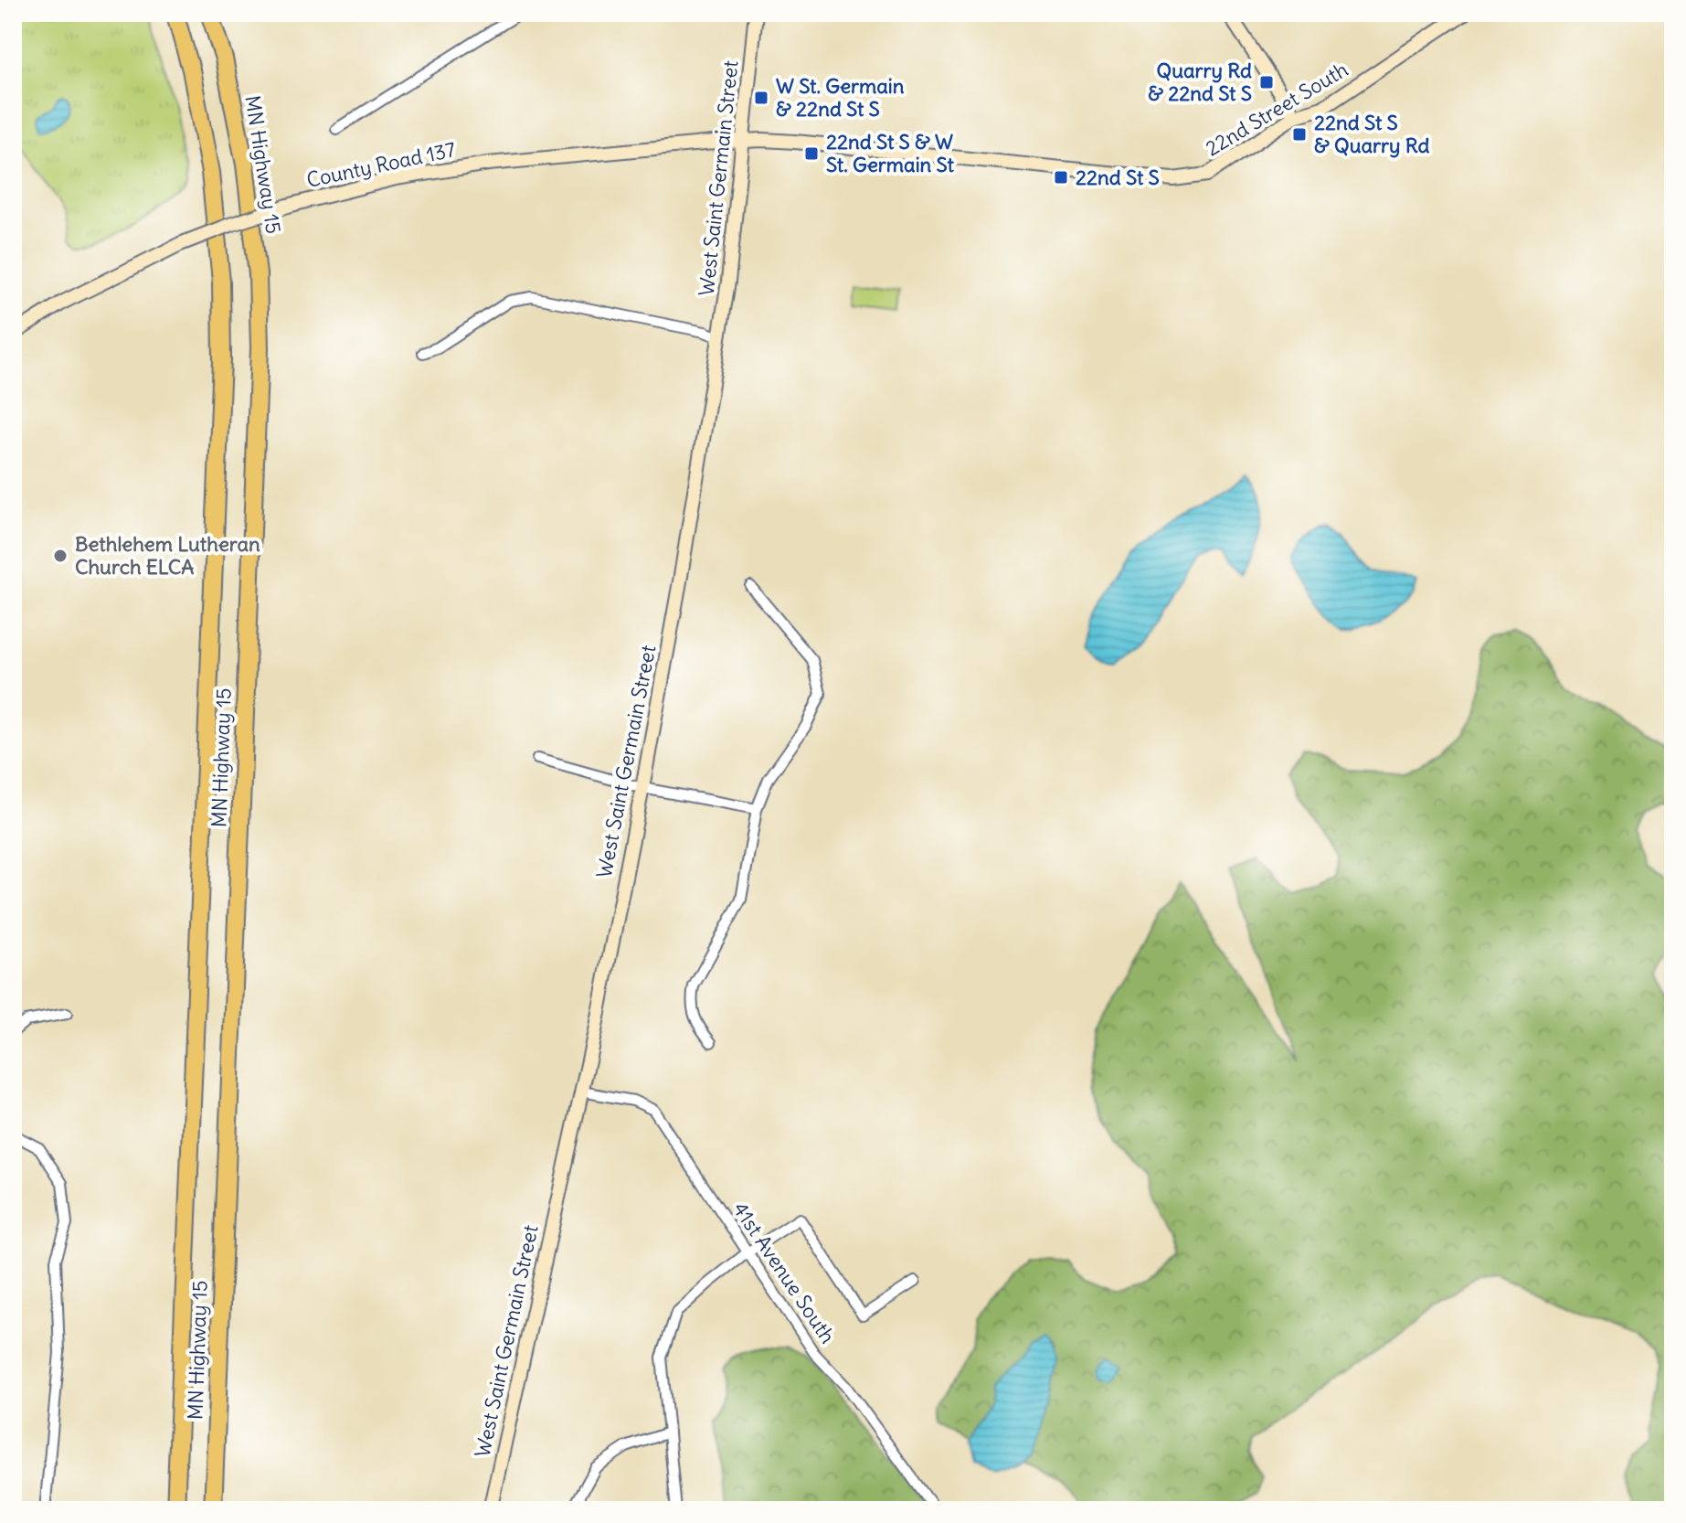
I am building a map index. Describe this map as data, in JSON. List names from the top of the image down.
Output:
{
  "streets": {
    "highway": ["MN Highway 15"],
    "street": [
      "22nd Street South",
      "County Road 137",
      "West Saint Germain Street",
      "41st Avenue South"
    ]
  },
  "crossings": [
    ["22nd Street South", "County Road 137"],
    ["22nd Street South", "West Saint Germain Street"],
    ["County Road 137", "West Saint Germain Street"],
    ["West Saint Germain Street", "41st Avenue South"]
  ],
  "places": {
    "transit": [
      "Quarry Rd & 22nd St S",
      "W St. Germain & 22nd St S",
      "22nd St S & Quarry Rd",
      "22nd St S & W St. Germain St",
      "22nd St S"
    ],
    "other": ["Bethlehem Lutheran Church ELCA"]
  }
}
